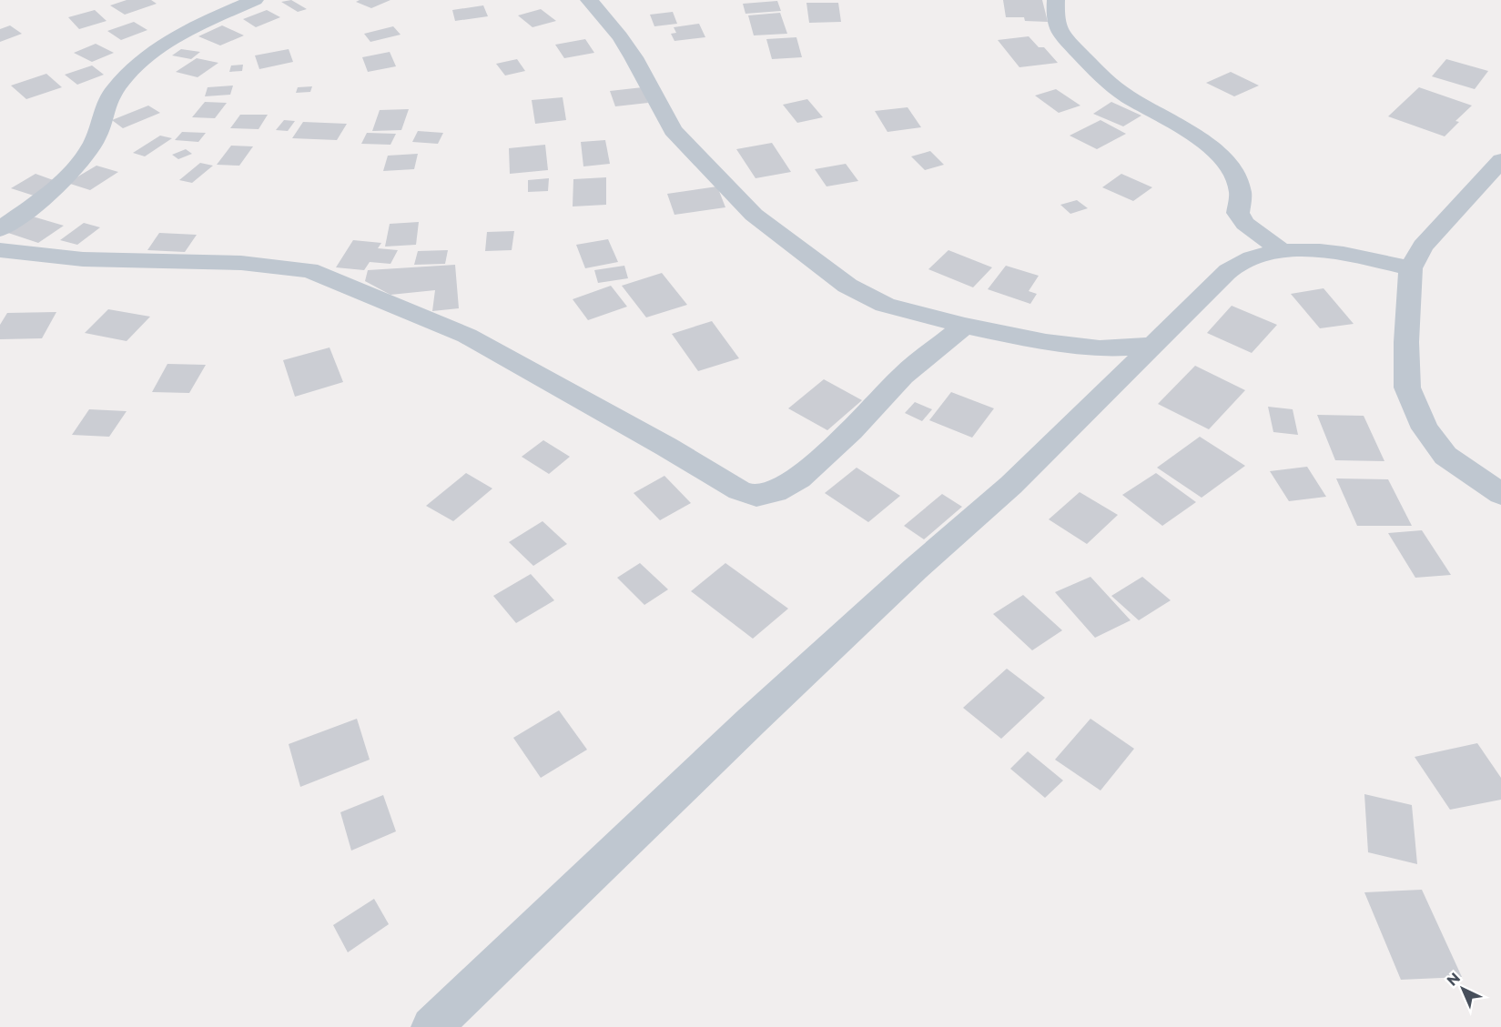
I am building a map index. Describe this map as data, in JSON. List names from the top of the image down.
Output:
{
  "north": "top left"
}
